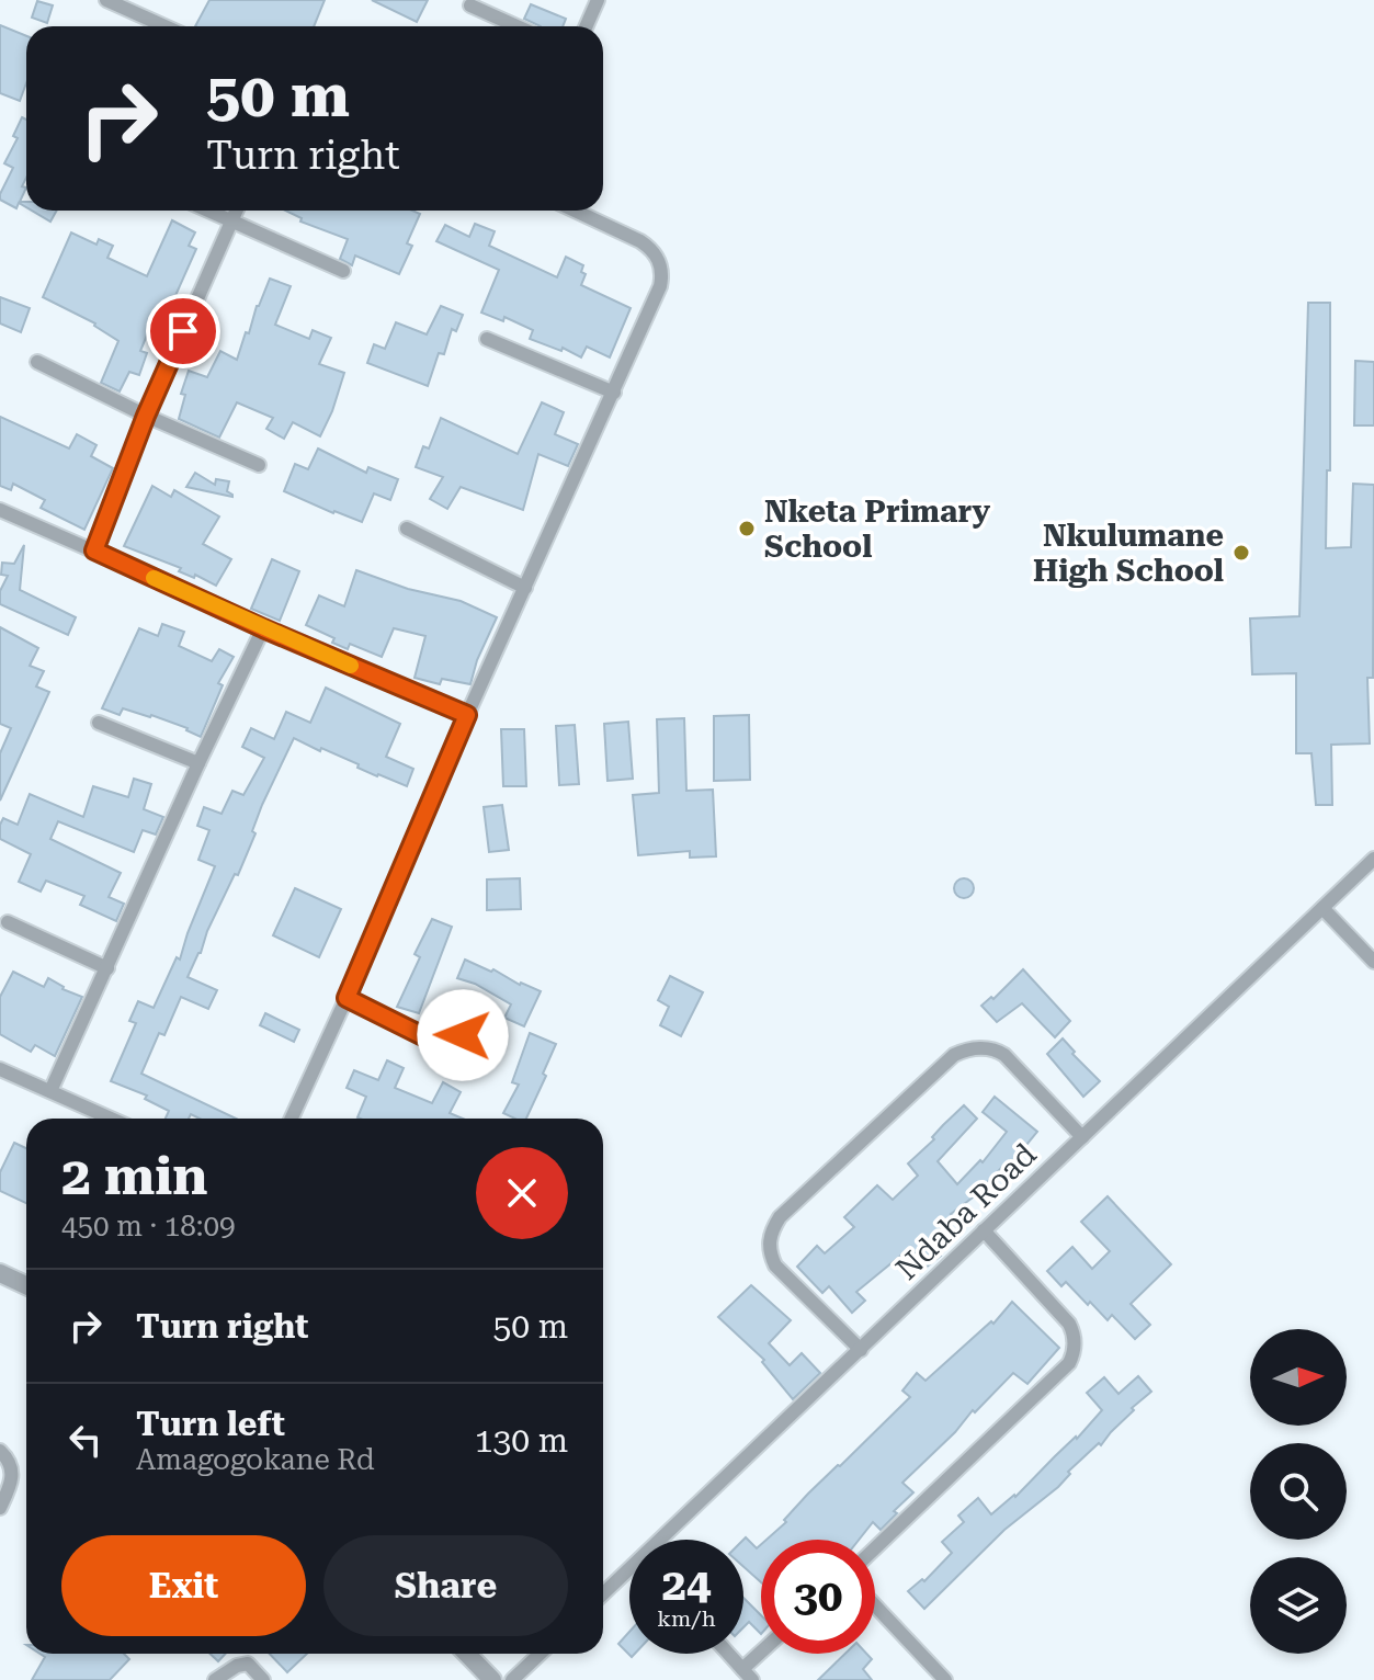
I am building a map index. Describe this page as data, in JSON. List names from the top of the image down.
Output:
{
  "streets": {
    "street": ["Ndaba Road"]
  },
  "places": ["Nketa Primary School", "Nkulumane High School"],
  "north": "right",
  "page": {
    "turn": ["50 m", "Turn right"],
    "heading": ["2 min", "450 m · 18:09"],
    "list": [
      {
        "name": "Turn right",
        "value": "50 m"
      },
      {
        "name": "Turn left",
        "note": "Amagogokane Rd",
        "value": "130 m"
      }
    ],
    "buttons": ["Exit", "Share"],
    "speed": "24 km/h",
    "limit": "30"
  }
}
